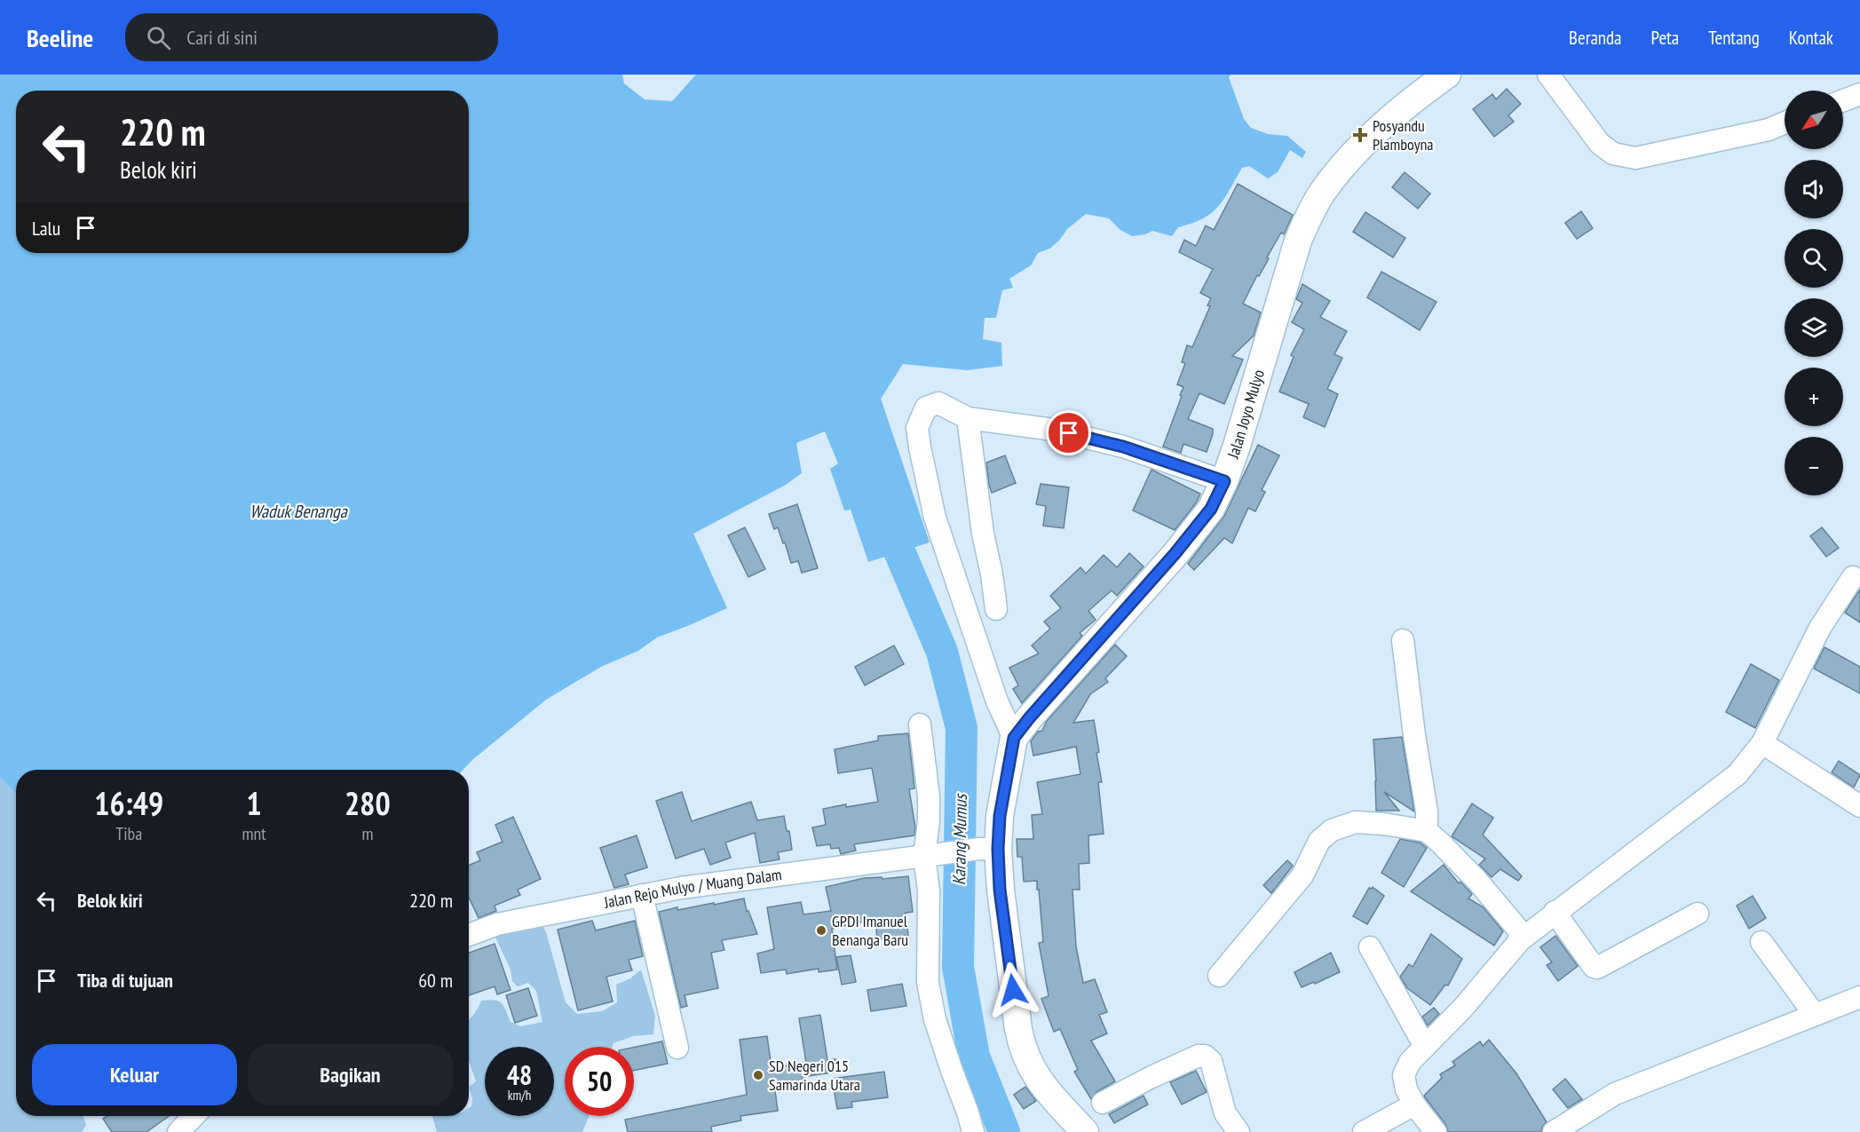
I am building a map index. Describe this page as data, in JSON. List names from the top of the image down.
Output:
{
  "streets": {
    "main road": ["Jalan Joyo Mulyo"],
    "street": ["Jalan Rejo Mulyo / Muang Dalam"]
  },
  "crossings": [
    ["Jalan Joyo Mulyo", "Jalan Rejo Mulyo / Muang Dalam"]
  ],
  "water": ["Waduk Benanga", "Karang Mumus"],
  "places": {
    "health": ["Posyandu Plamboyna"],
    "other": ["GPDI Imanuel Benanga Baru", "SD Negeri 015 Samarinda Utara"]
  },
  "north": "bottom left",
  "page": {
    "header": "Beeline",
    "search": "Cari di sini",
    "nav": [
      "Beranda",
      "Peta",
      "Tentang",
      "Kontak"
    ],
    "map_buttons": ["+", "−"],
    "turn": ["220 m", "Belok kiri"],
    "then": "Lalu",
    "eta": [
      "16:49",
      "Tiba",
      "1",
      "mnt",
      "280",
      "m"
    ],
    "list": [
      {
        "name": "Belok kiri",
        "value": "220 m"
      },
      {
        "name": "Tiba di tujuan",
        "value": "60 m"
      }
    ],
    "buttons": ["Keluar", "Bagikan"],
    "speed": "48 km/h",
    "limit": "50"
  }
}
